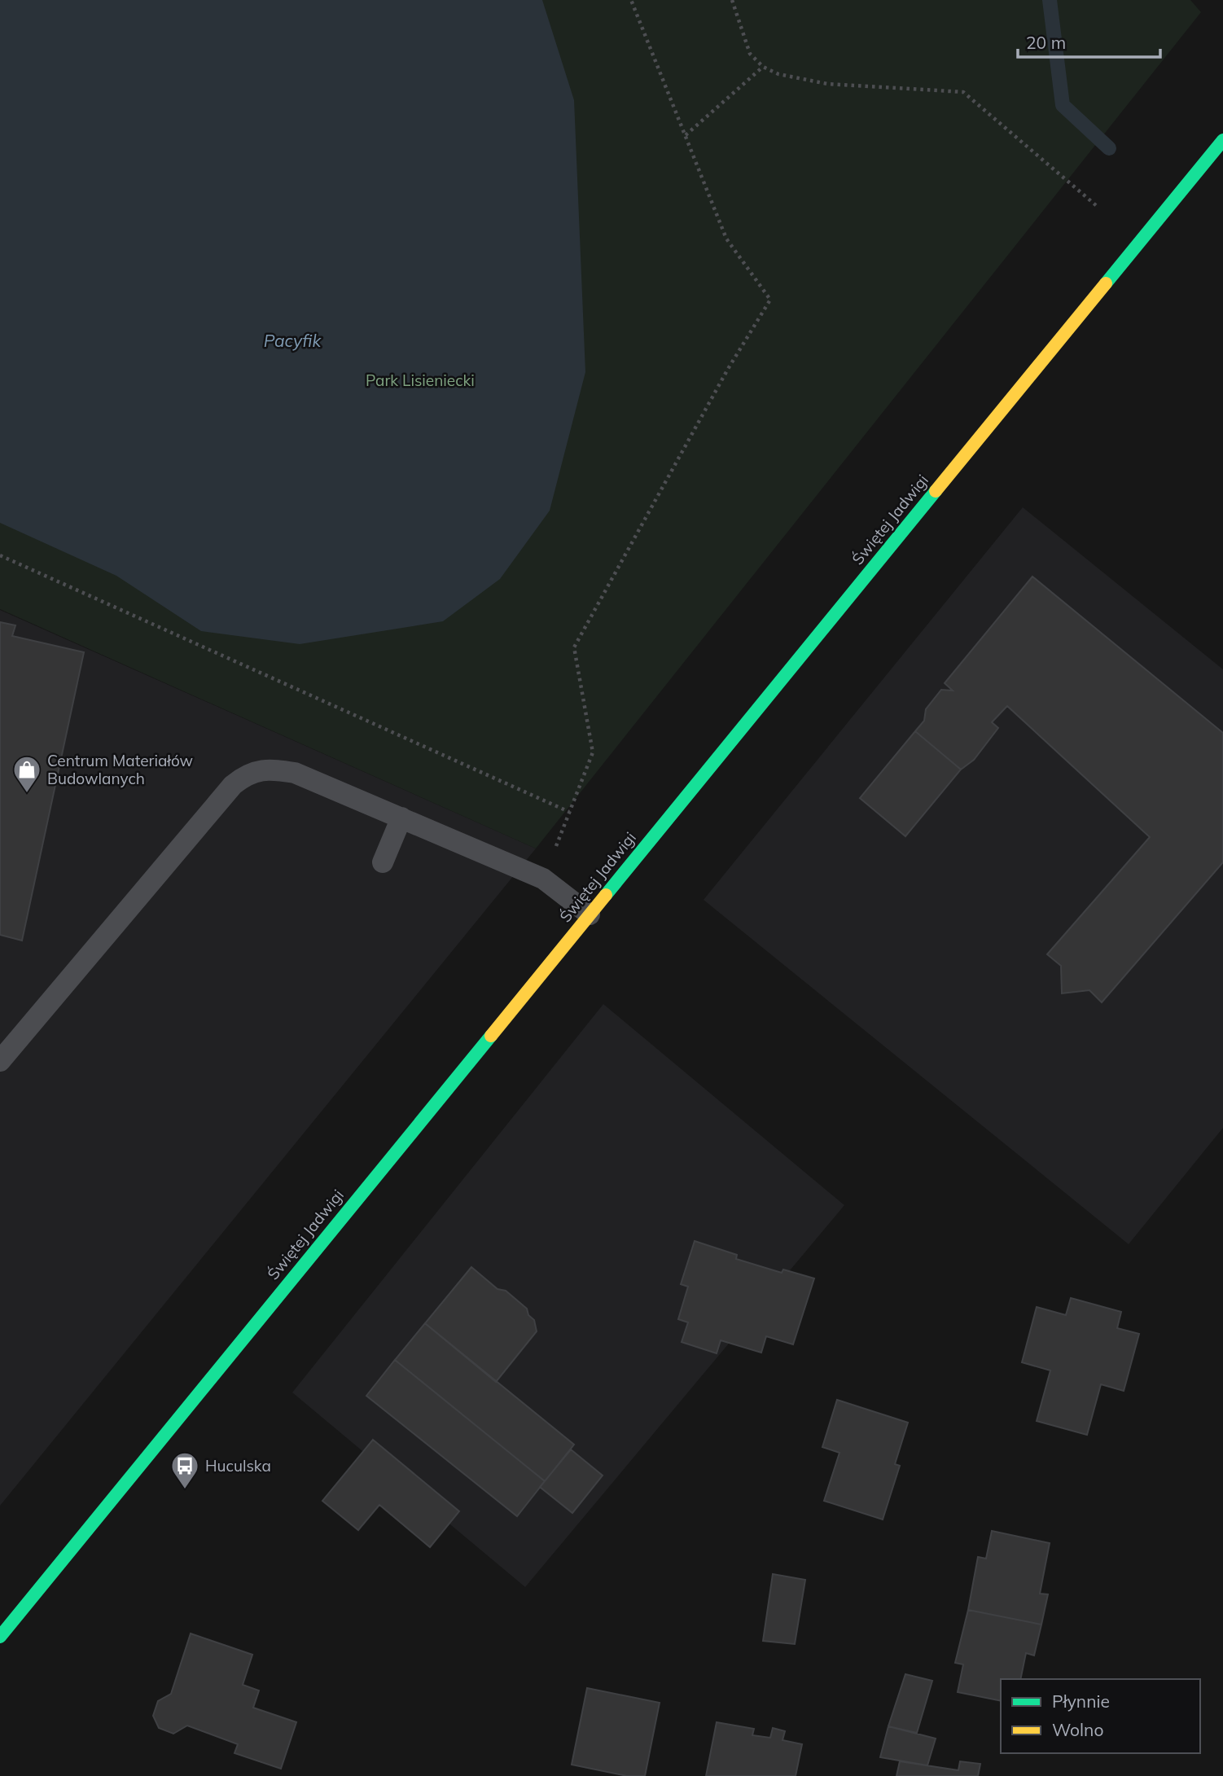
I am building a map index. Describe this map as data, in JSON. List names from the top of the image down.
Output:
{
  "streets": {
    "main road": ["Świętej Jadwigi"]
  },
  "water": ["Pacyfik"],
  "parks": ["Park Lisieniecki"],
  "places": {
    "shop": ["Centrum Materiałów Budowlanych"],
    "bus stop": ["Huculska"]
  },
  "legend": ["Płynnie", "Wolno"],
  "scale_bar": "20 m"
}
